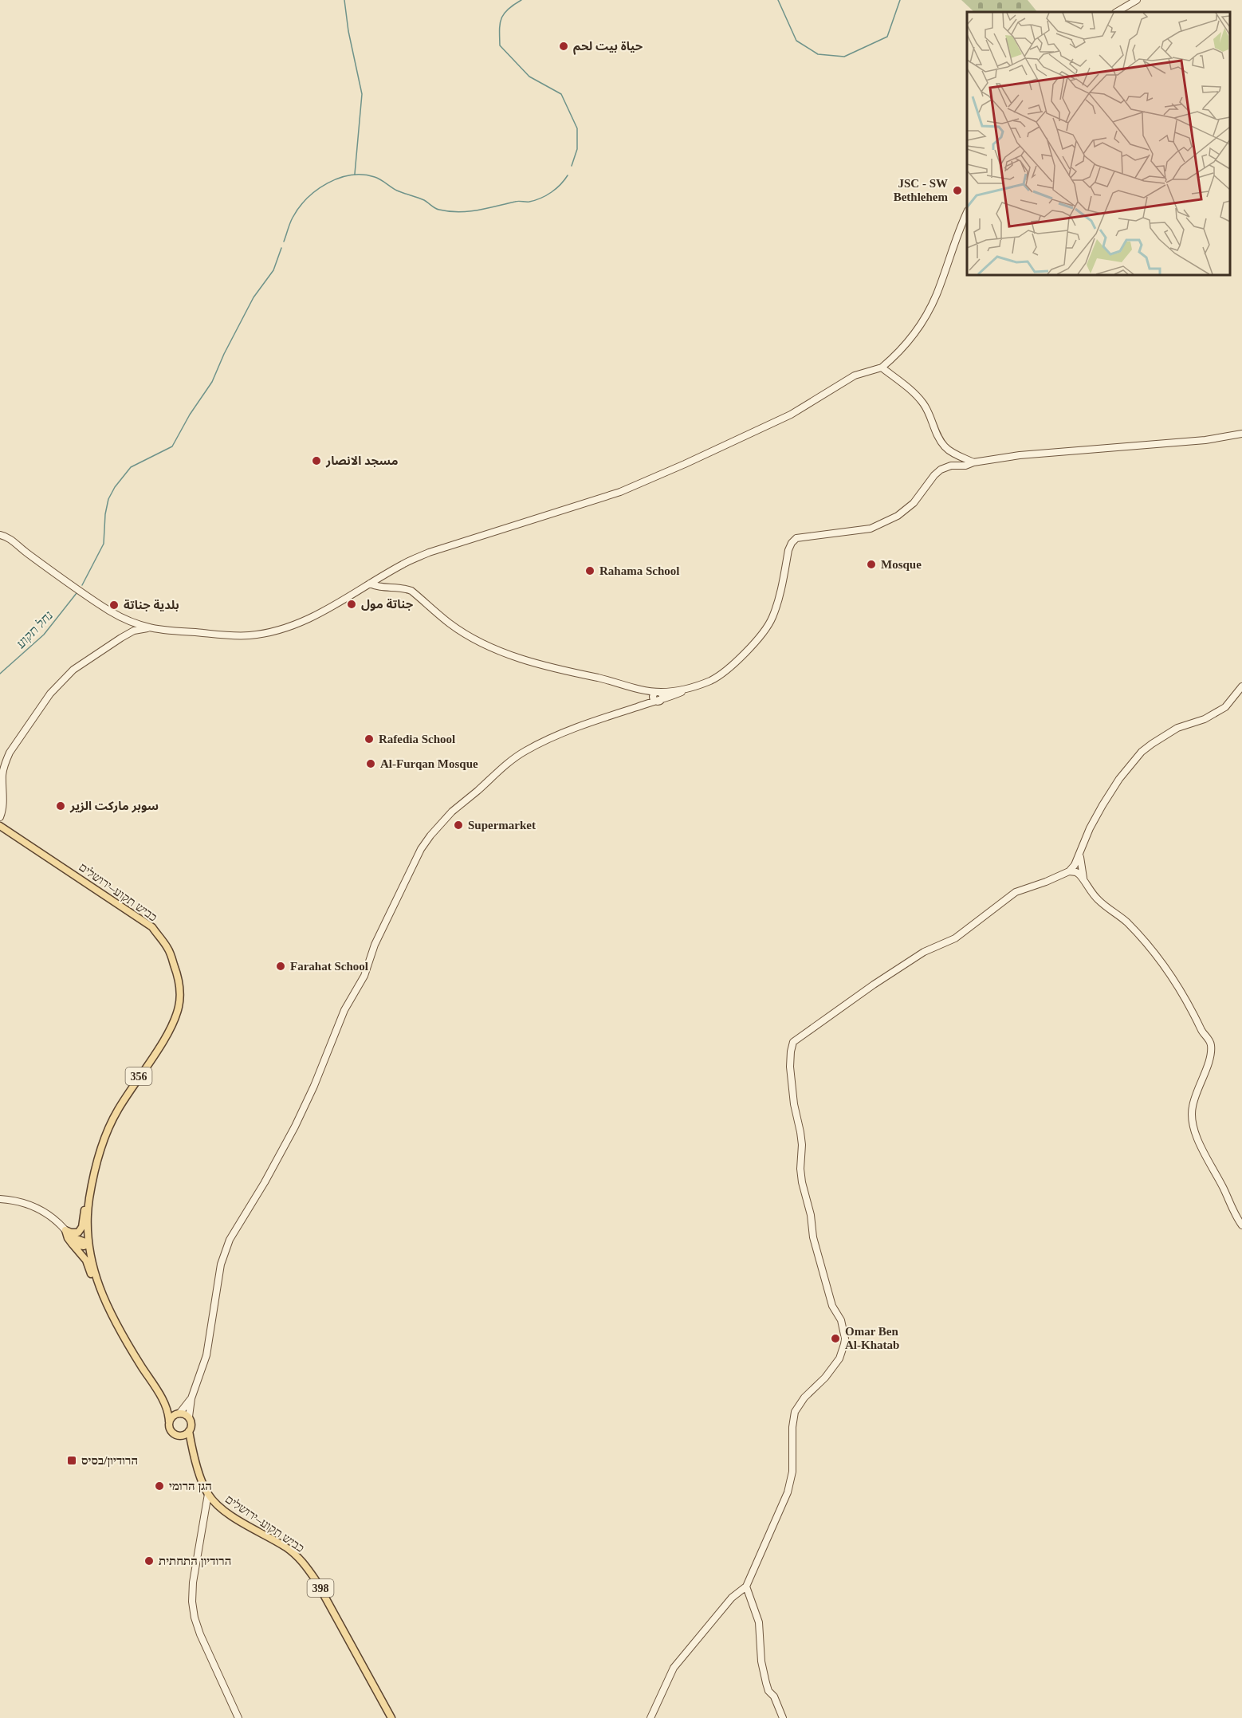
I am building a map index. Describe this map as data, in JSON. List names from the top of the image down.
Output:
{
  "streets": {
    "main road": ["כביש תקוע–ירושלים", "356", "398"]
  },
  "water": ["נחל תקוע"],
  "places": {
    "other": [
      "حياة بيت لحم",
      "JSC - SW Bethlehem",
      "مسجد الانصار",
      "Mosque",
      "Rahama School",
      "جناتة مول",
      "بلدية جناتة",
      "Rafedia School",
      "Al-Furqan Mosque",
      "سوبر ماركت الزير",
      "Supermarket",
      "Farahat School",
      "Omar Ben Al-Khatab",
      "הגן הרומי",
      "הרודיון התחתית"
    ],
    "transit": ["הרודיון/בסיס"]
  }
}
